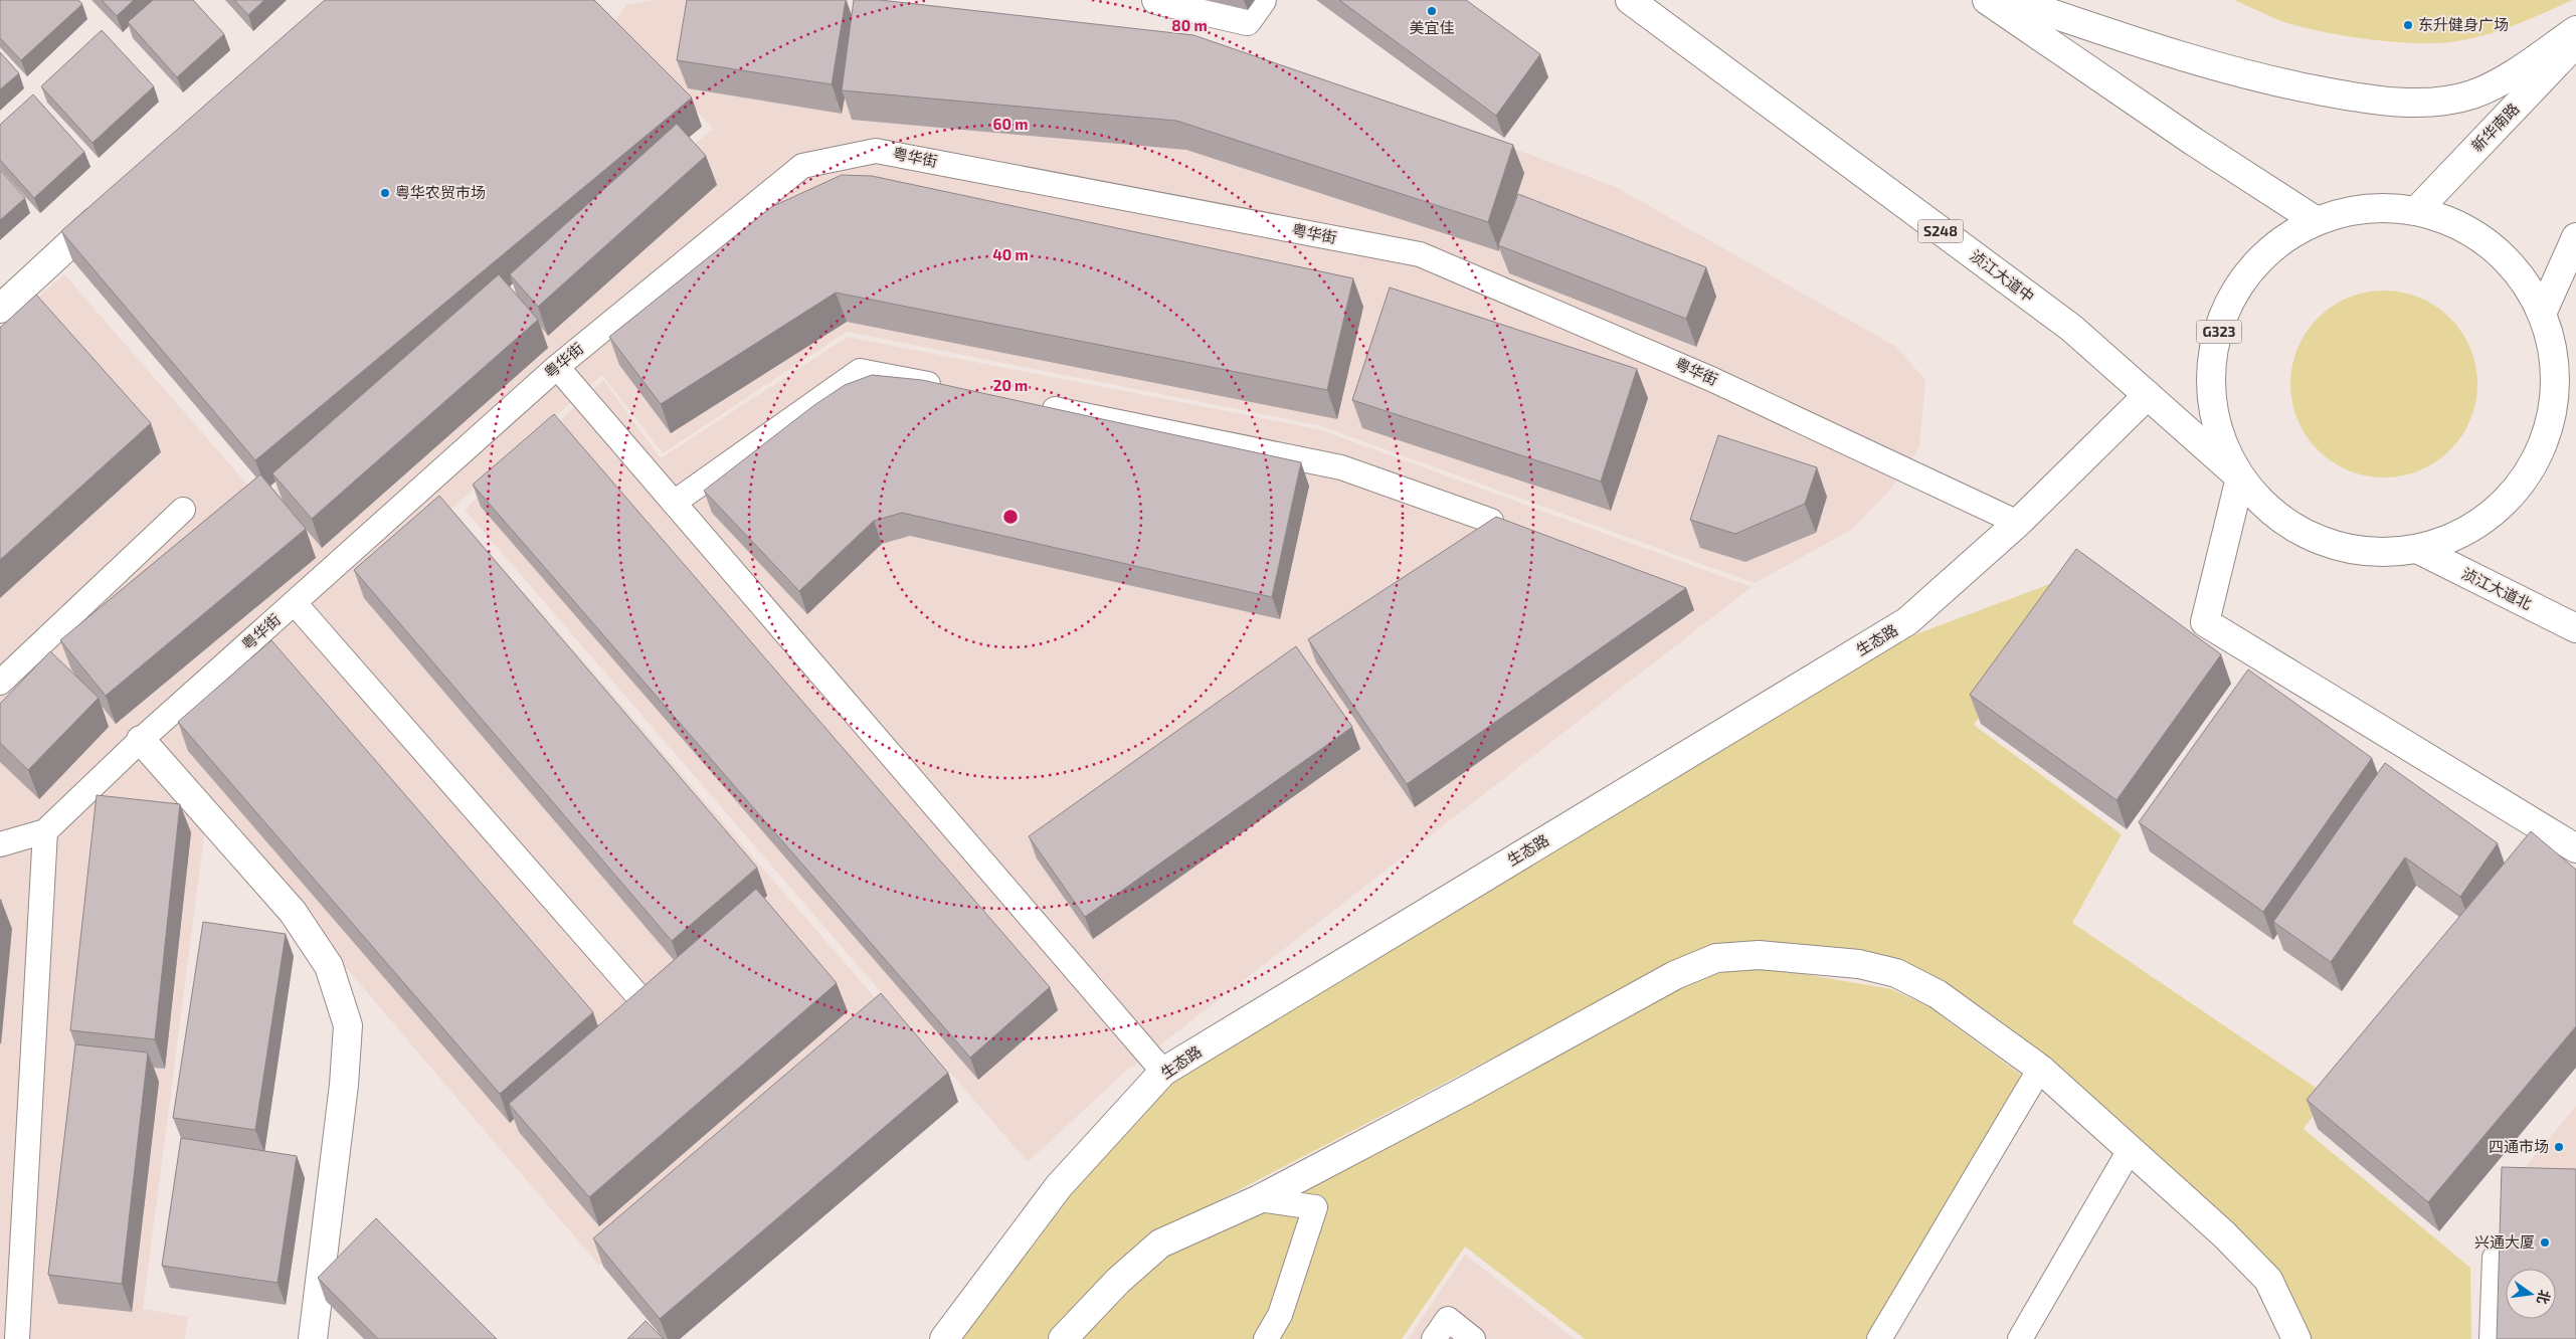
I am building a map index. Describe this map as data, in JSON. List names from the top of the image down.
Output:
{
  "streets": {
    "main road": [
      "新华南路",
      "S248",
      "浈江大道中",
      "G323",
      "浈江大道北",
      "生态路"
    ],
    "lane": ["粤华街"]
  },
  "crossings": [
    ["新华南路", "G323"],
    ["粤华街", "生态路"],
    ["浈江大道中", "G323"],
    ["浈江大道中", "生态路"],
    ["G323", "浈江大道北"]
  ],
  "places": [
    "美宜佳",
    "东升健身广场",
    "粤华农贸市场",
    "四通市场",
    "兴通大厦"
  ],
  "north": "right",
  "rings": [
    "80 m",
    "60 m",
    "40 m",
    "20 m"
  ]
}
